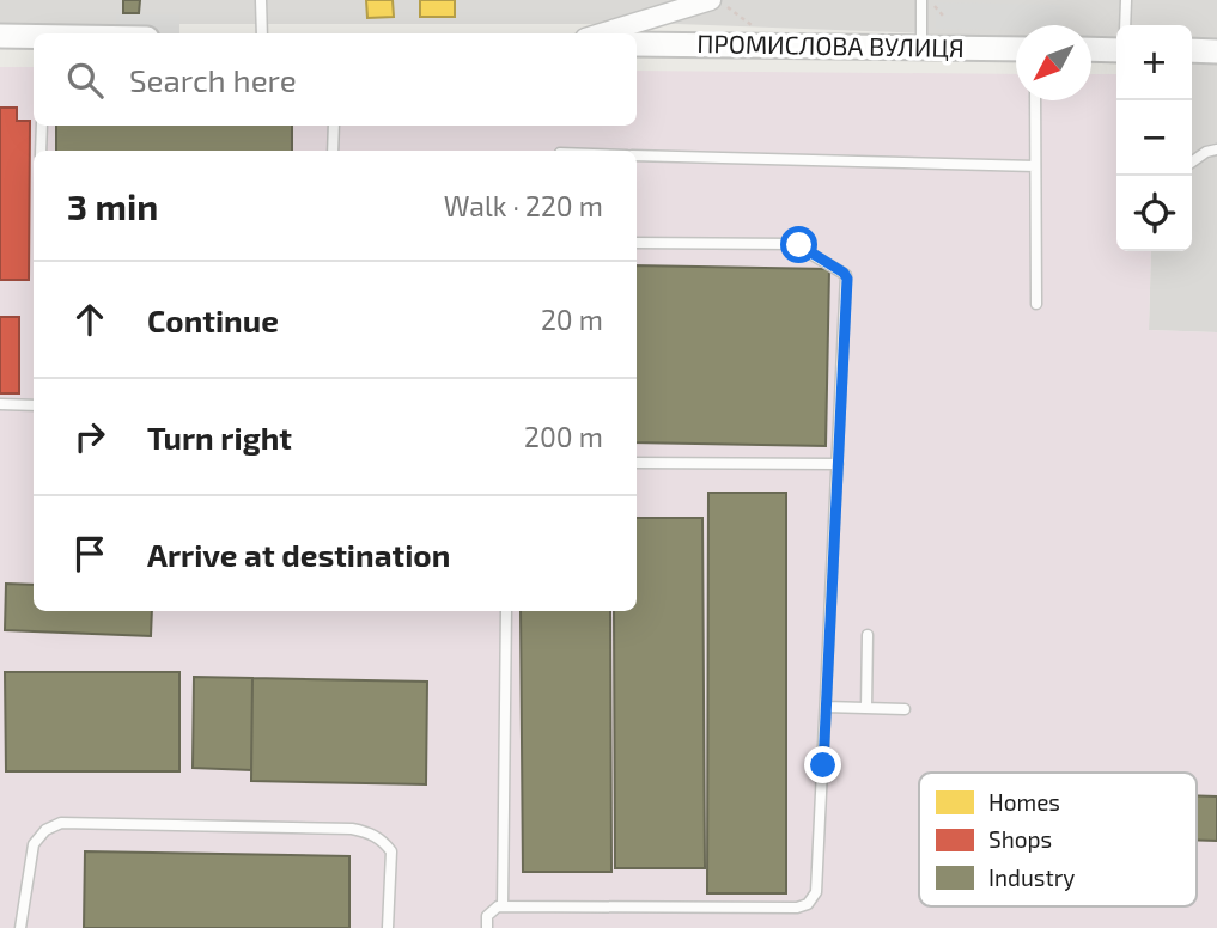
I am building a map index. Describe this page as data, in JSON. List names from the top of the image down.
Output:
{
  "streets": {
    "street": ["ПРОМИСЛОВА ВУЛИЦЯ"]
  },
  "legend": ["Homes", "Shops", "Industry"],
  "north": "bottom left",
  "page": {
    "map_buttons": ["+", "−"],
    "search": "Search here",
    "heading": ["3 min", "Walk · 220 m"],
    "list": [
      ["Continue", "20 m"],
      ["Turn right", "200 m"],
      "Arrive at destination"
    ]
  }
}
